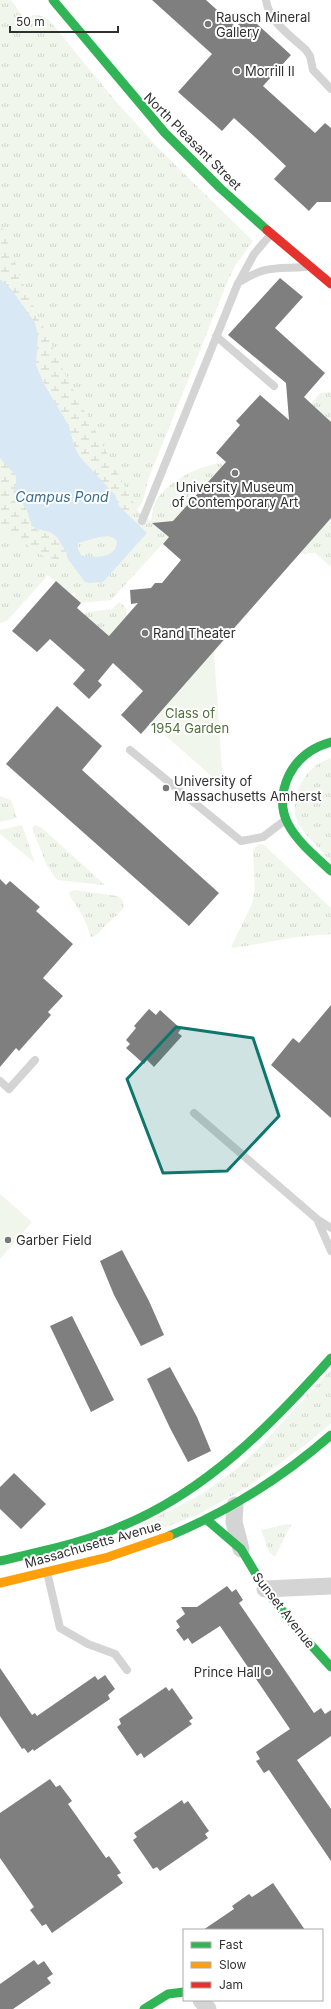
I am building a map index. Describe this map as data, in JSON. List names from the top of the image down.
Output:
{
  "streets": {
    "main road": ["North Pleasant Street", "Massachusetts Avenue", "Sunset Avenue"]
  },
  "crossings": [
    ["Massachusetts Avenue", "Sunset Avenue"]
  ],
  "water": ["Campus Pond"],
  "parks": ["Class of 1954 Garden"],
  "places": [
    "Rausch Mineral Gallery",
    "Morrill II",
    "University Museum of Contemporary Art",
    "Rand Theater",
    "University of Massachusetts Amherst",
    "Garber Field",
    "Prince Hall"
  ],
  "legend": ["Fast", "Slow", "Jam"],
  "scale_bar": "50 m"
}
